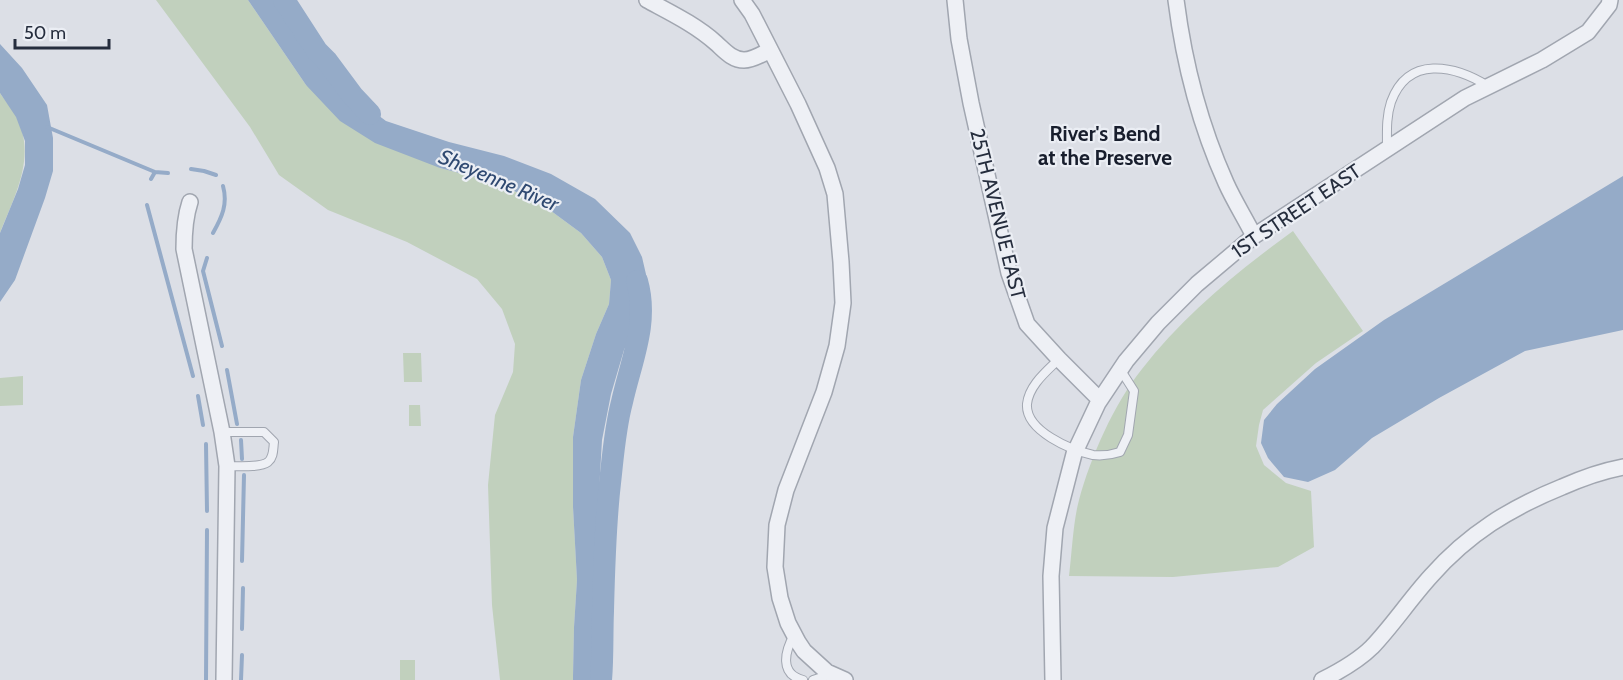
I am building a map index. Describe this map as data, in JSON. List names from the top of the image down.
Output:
{
  "streets": {
    "street": ["1ST STREET EAST", "25TH AVENUE EAST"]
  },
  "crossings": [
    ["1ST STREET EAST", "25TH AVENUE EAST"]
  ],
  "districts": ["River's Bend at the Preserve"],
  "water": ["Sheyenne River"],
  "scale_bar": "50 m"
}
